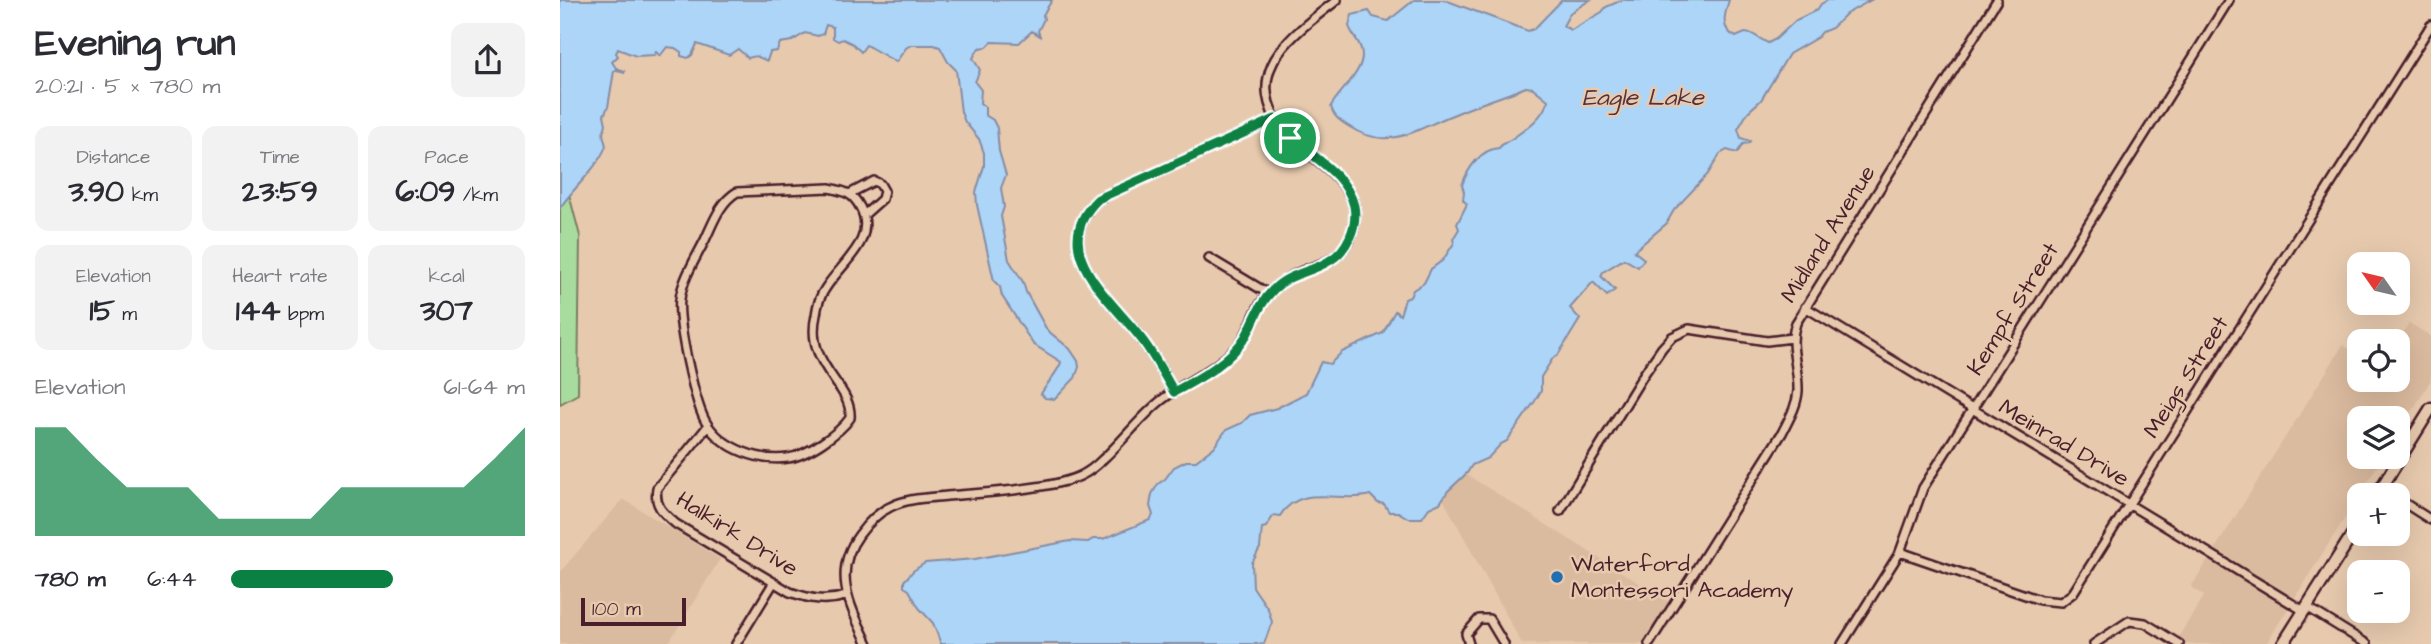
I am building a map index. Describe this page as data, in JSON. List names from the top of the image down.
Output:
{
  "streets": {
    "street": [
      "Midland Avenue",
      "Kempf Street",
      "Meigs Street",
      "Meinrad Drive",
      "Halkirk Drive"
    ]
  },
  "crossings": [
    ["Midland Avenue", "Meinrad Drive"],
    ["Kempf Street", "Meigs Street"],
    ["Kempf Street", "Meinrad Drive"],
    ["Meigs Street", "Meinrad Drive"]
  ],
  "water": ["Eagle Lake"],
  "places": ["Waterford Montessori Academy"],
  "scale_bar": "100 m",
  "north": "top left",
  "page": {
    "heading": ["Evening run", "20:21 · 5 × 780 m"],
    "stats": [
      ["Distance", "3.90 km"],
      ["Time", "23:59"],
      ["Pace", "6:09 /km"],
      ["Elevation", "15 m"],
      ["Heart rate", "144 bpm"],
      ["kcal", "307"]
    ],
    "map_buttons": ["+", "−"],
    "chart": ["Elevation", "61–64 m"],
    "list": [
      {
        "name": "780 m",
        "note": "6:44"
      }
    ],
    "scale": "100 m"
  }
}
